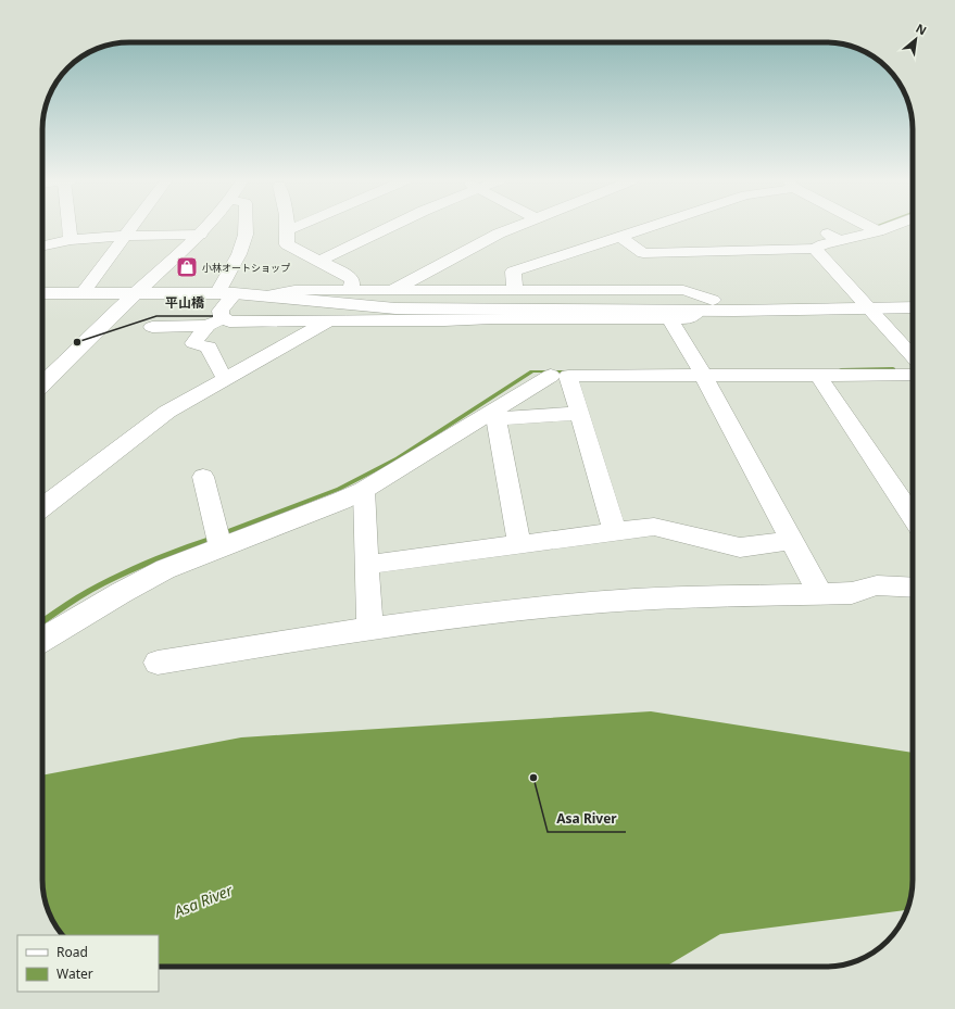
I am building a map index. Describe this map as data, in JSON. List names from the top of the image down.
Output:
{
  "water": ["Asa River"],
  "places": {
    "shop": ["小林オートショップ"],
    "other": ["平山橋", "Asa River"]
  },
  "legend": ["Road", "Water"],
  "north": "top right"
}
